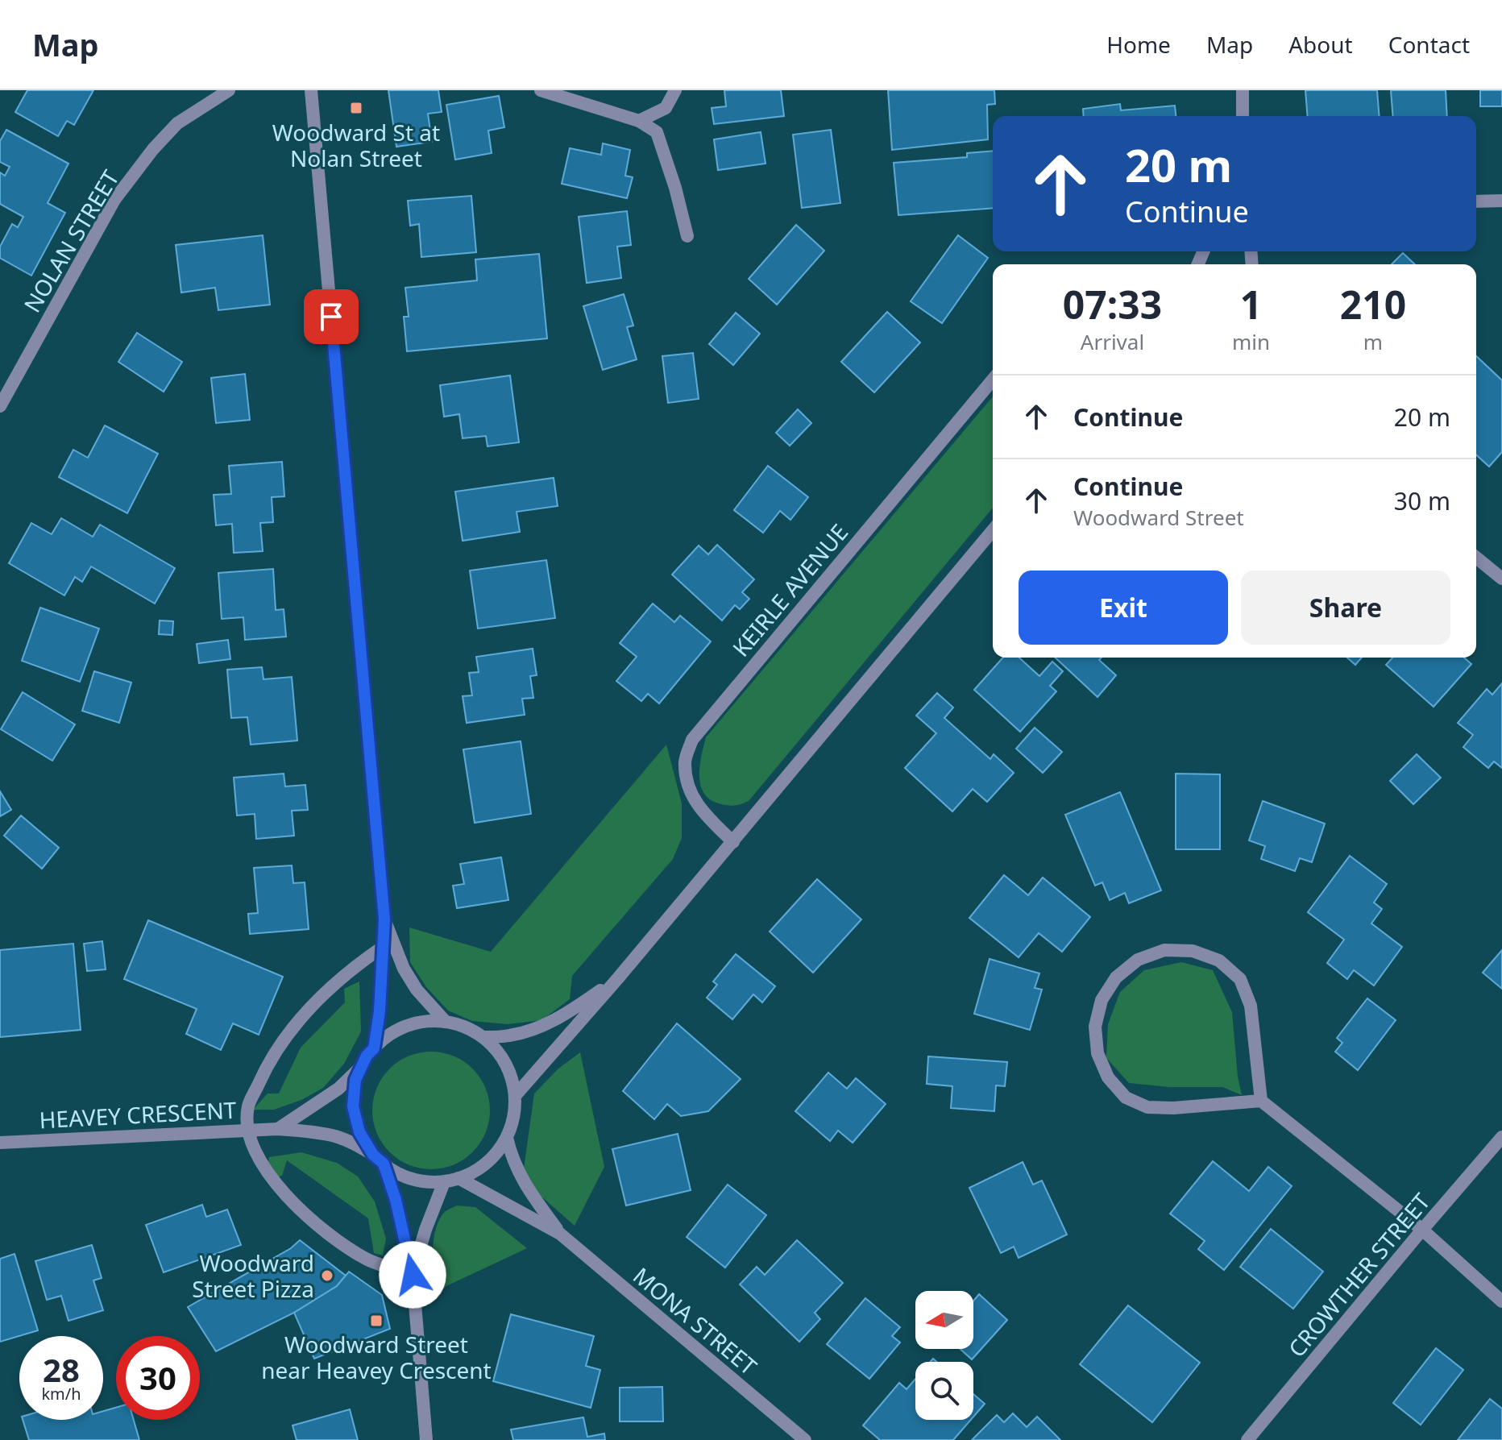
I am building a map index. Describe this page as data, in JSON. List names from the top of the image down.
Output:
{
  "streets": {
    "street": [
      "NOLAN STREET",
      "KEIRLE AVENUE",
      "HEAVEY CRESCENT",
      "CROWTHER STREET",
      "MONA STREET"
    ]
  },
  "crossings": [
    ["HEAVEY CRESCENT", "MONA STREET"]
  ],
  "places": {
    "transit": ["Woodward St at Nolan Street", "Woodward Street near Heavey Crescent"],
    "other": ["Woodward Street Pizza"]
  },
  "north": "left",
  "page": {
    "header": "Map",
    "nav": [
      "Home",
      "Map",
      "About",
      "Contact"
    ],
    "turn": ["20 m", "Continue"],
    "eta": [
      "07:33",
      "Arrival",
      "1",
      "min",
      "210",
      "m"
    ],
    "list": [
      {
        "name": "Continue",
        "value": "20 m"
      },
      {
        "name": "Continue",
        "note": "Woodward Street",
        "value": "30 m"
      }
    ],
    "buttons": ["Exit", "Share"],
    "speed": "28 km/h",
    "limit": "30"
  }
}
